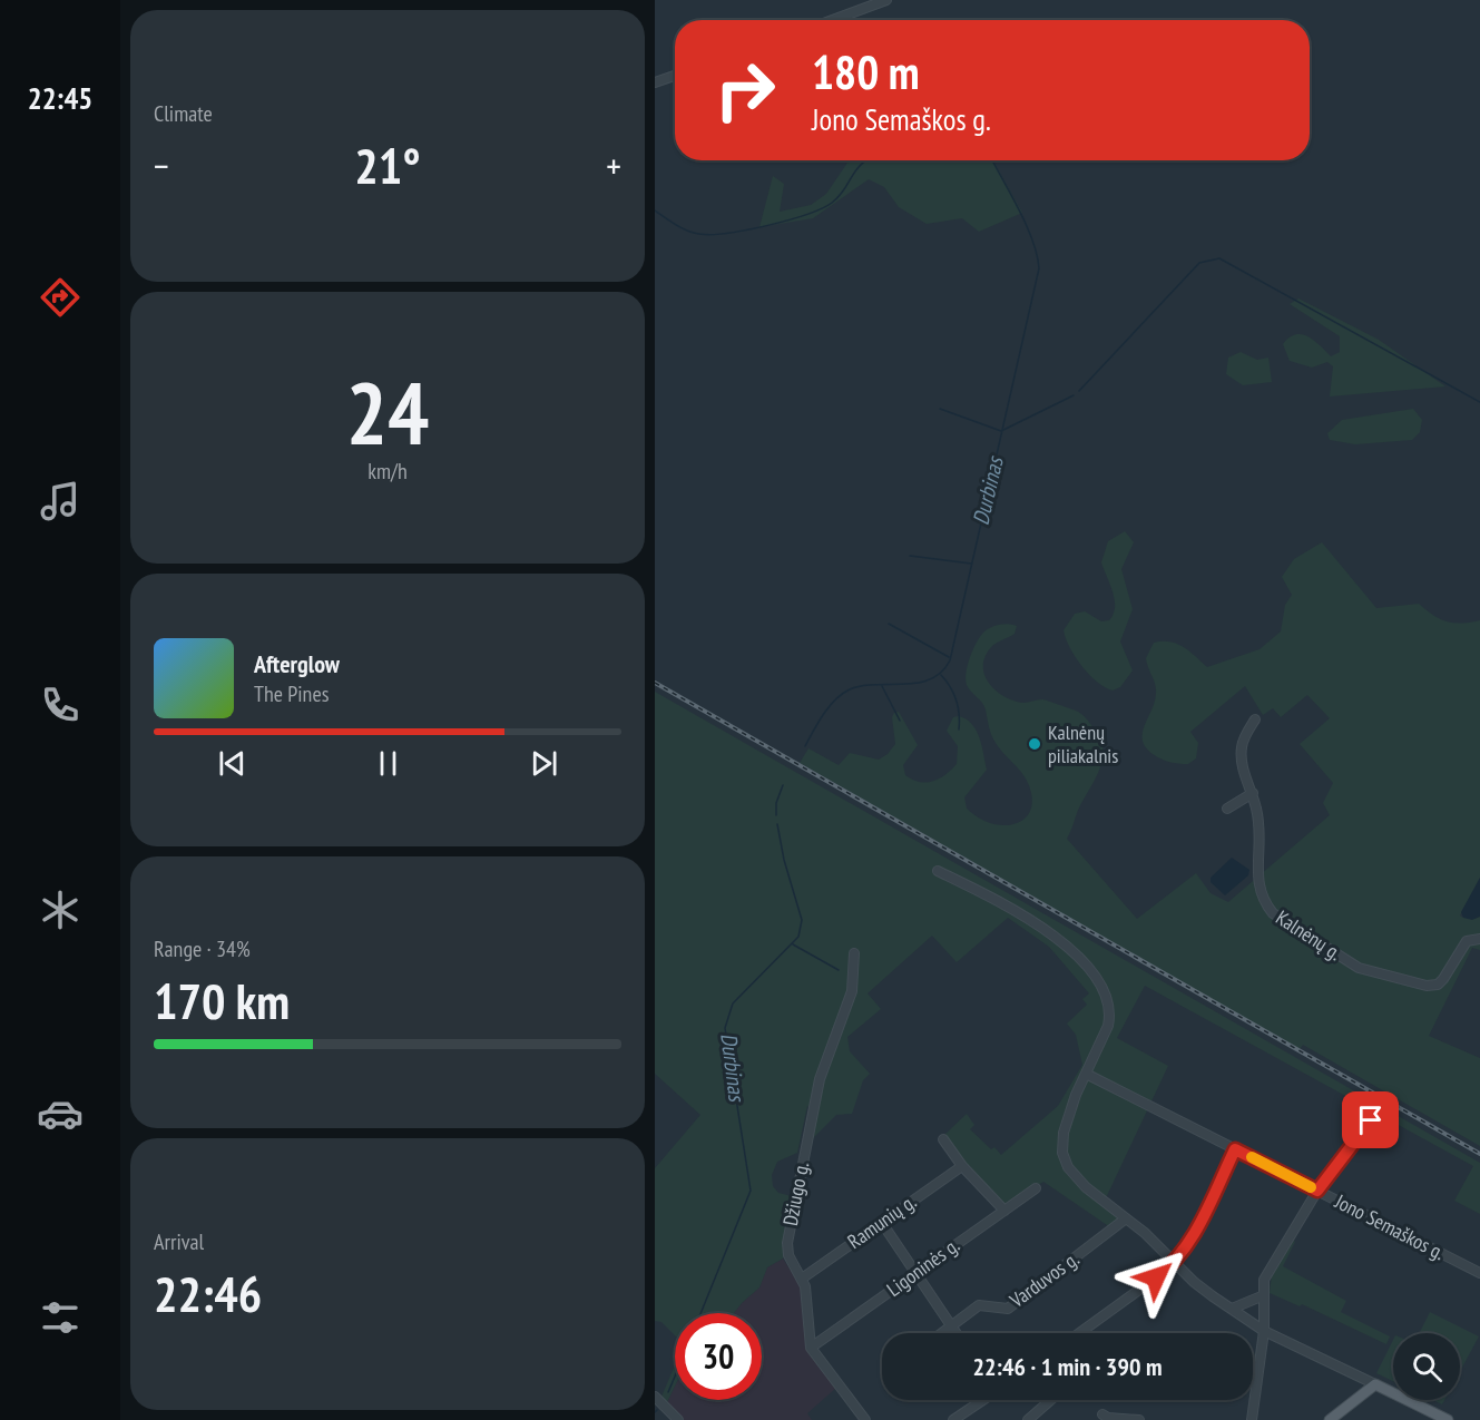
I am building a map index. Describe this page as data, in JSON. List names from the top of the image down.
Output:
{
  "streets": {
    "street": [
      "Kalnėnų g.",
      "Džiugo g.",
      "Ramunių g.",
      "Jono Semaškos g.",
      "Ligoninės g.",
      "Varduvos g."
    ]
  },
  "crossings": [
    ["Džiugo g.", "Ramunių g."],
    ["Džiugo g.", "Ligoninės g."]
  ],
  "water": ["Durbinas"],
  "places": ["Kalnėnų piliakalnis"],
  "page": {
    "tabs": "22:45",
    "tile": [
      "Climate",
      ["24", "km/h"],
      ["Range · 34%", "170 km"],
      ["Arrival", "22:46"]
    ],
    "turn": ["180 m", "Jono Semaškos g."],
    "heat": ["−", "21°", "+"],
    "song": ["Afterglow", "The Pines"],
    "limit": "30",
    "trip": "22:46 · 1 min · 390 m"
  }
}
